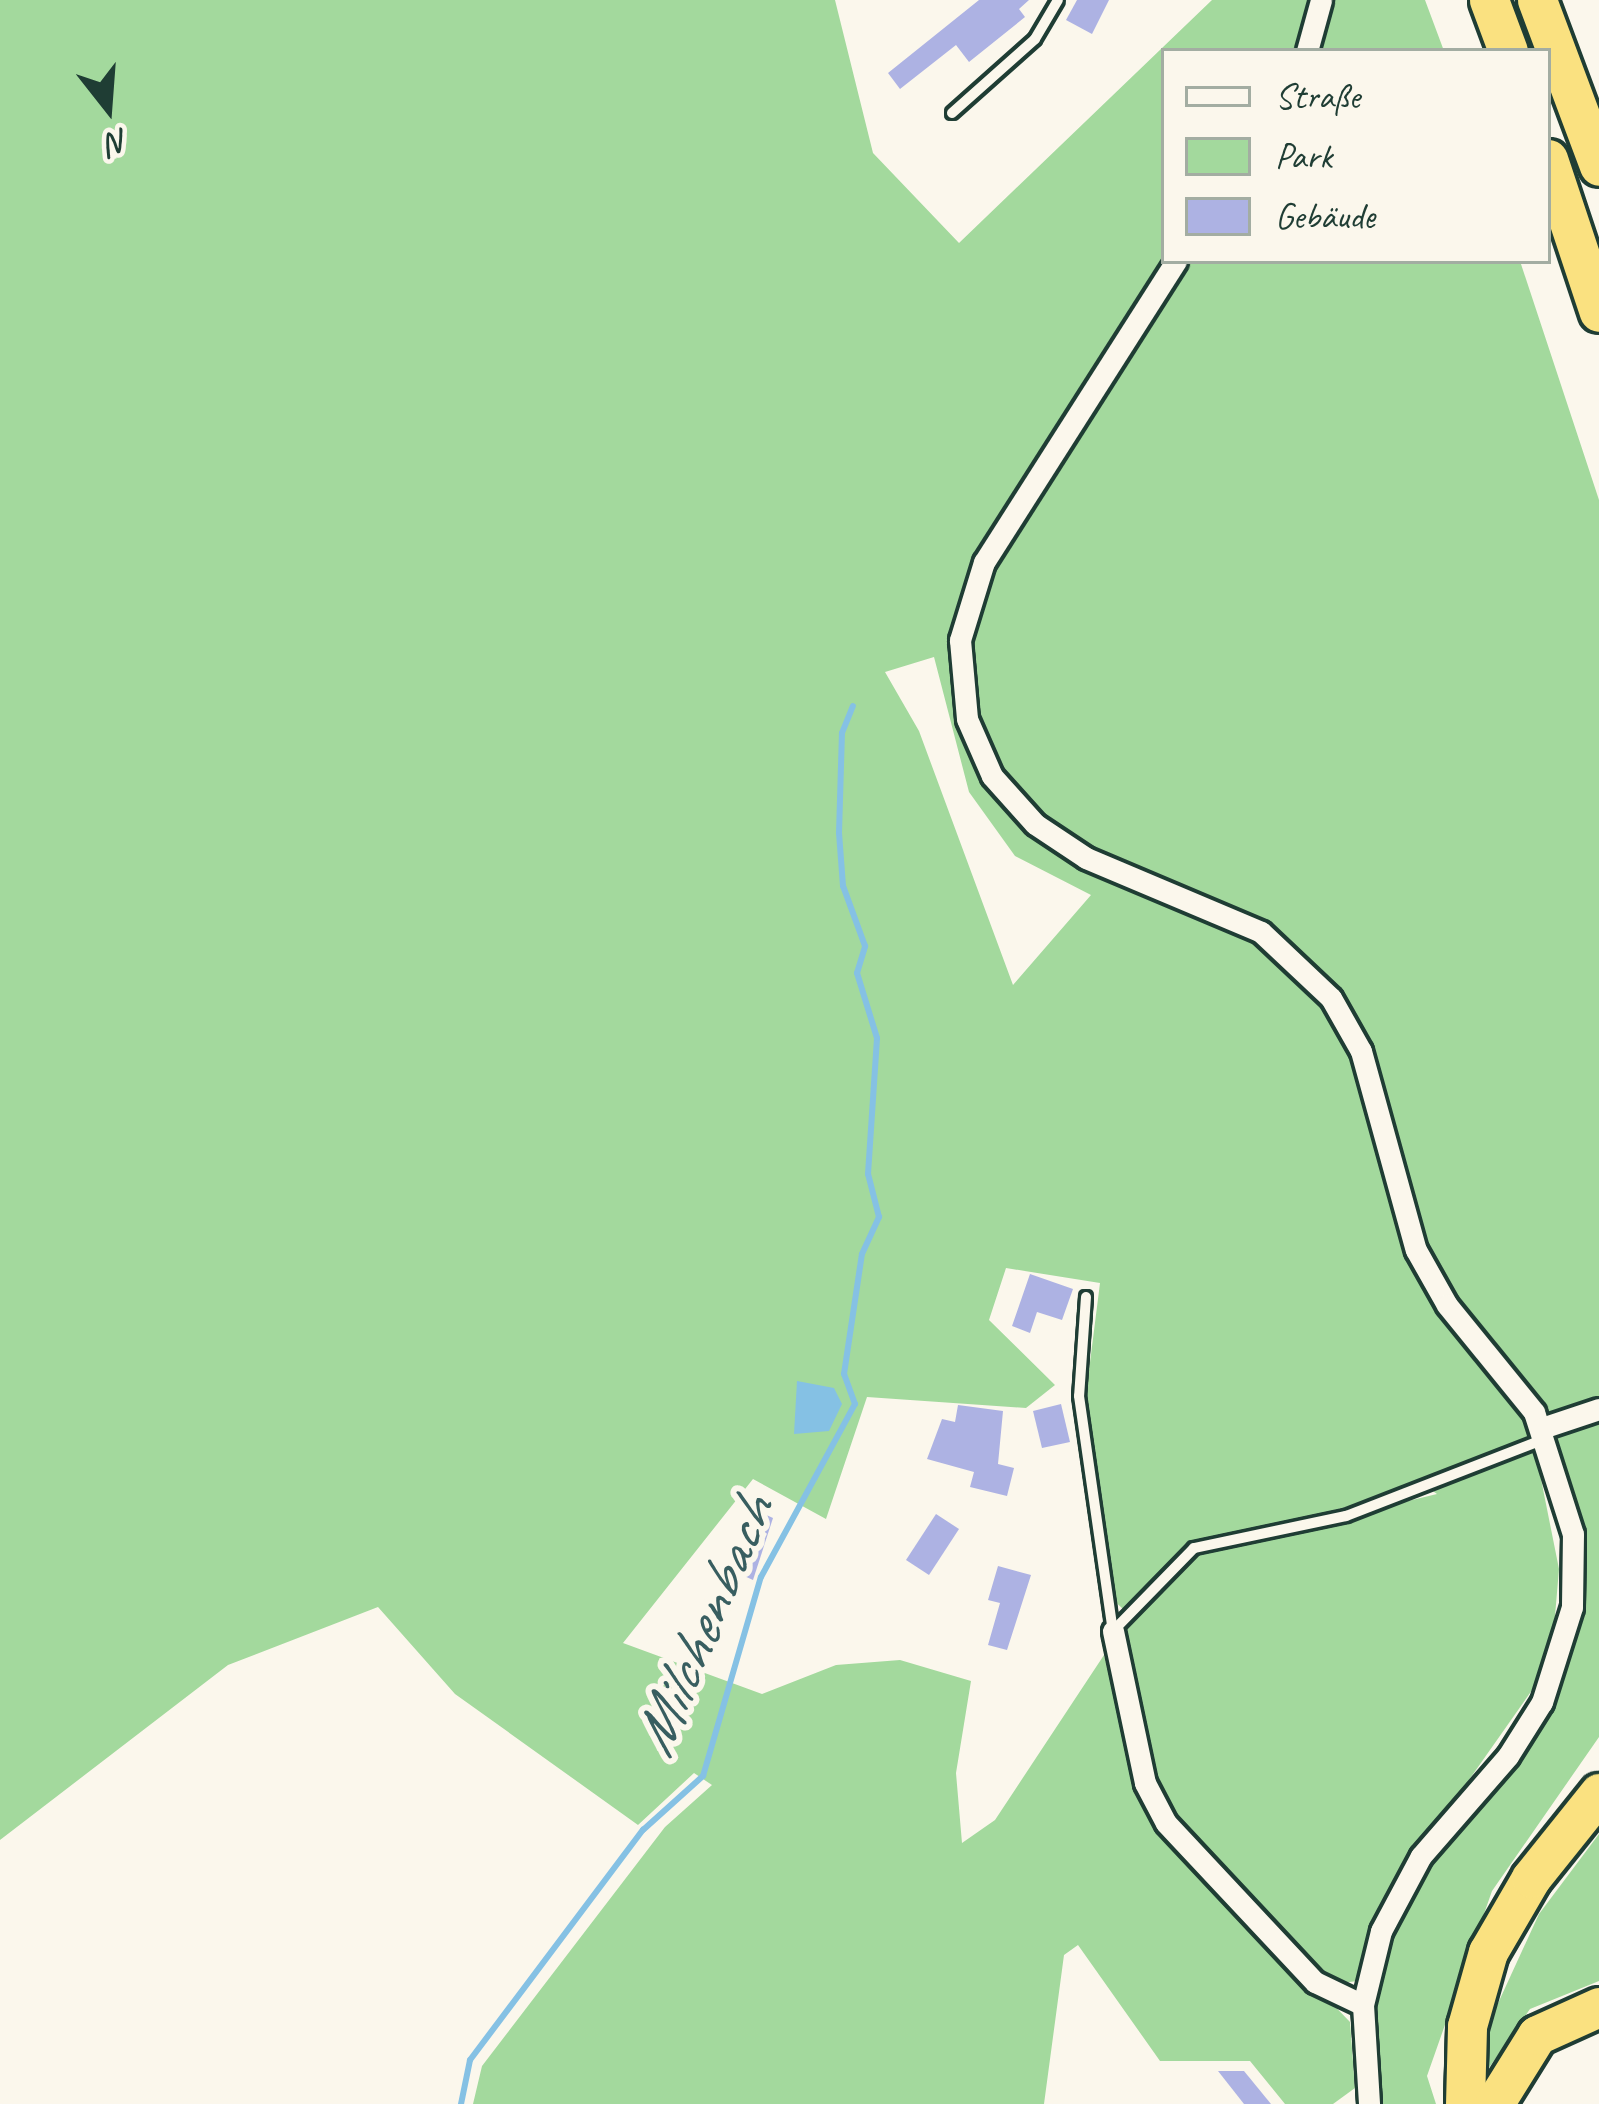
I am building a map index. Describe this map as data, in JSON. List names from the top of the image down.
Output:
{
  "water": ["Milchenbach"],
  "legend": ["Straße", "Park", "Gebäude"],
  "north": "bottom"
}
